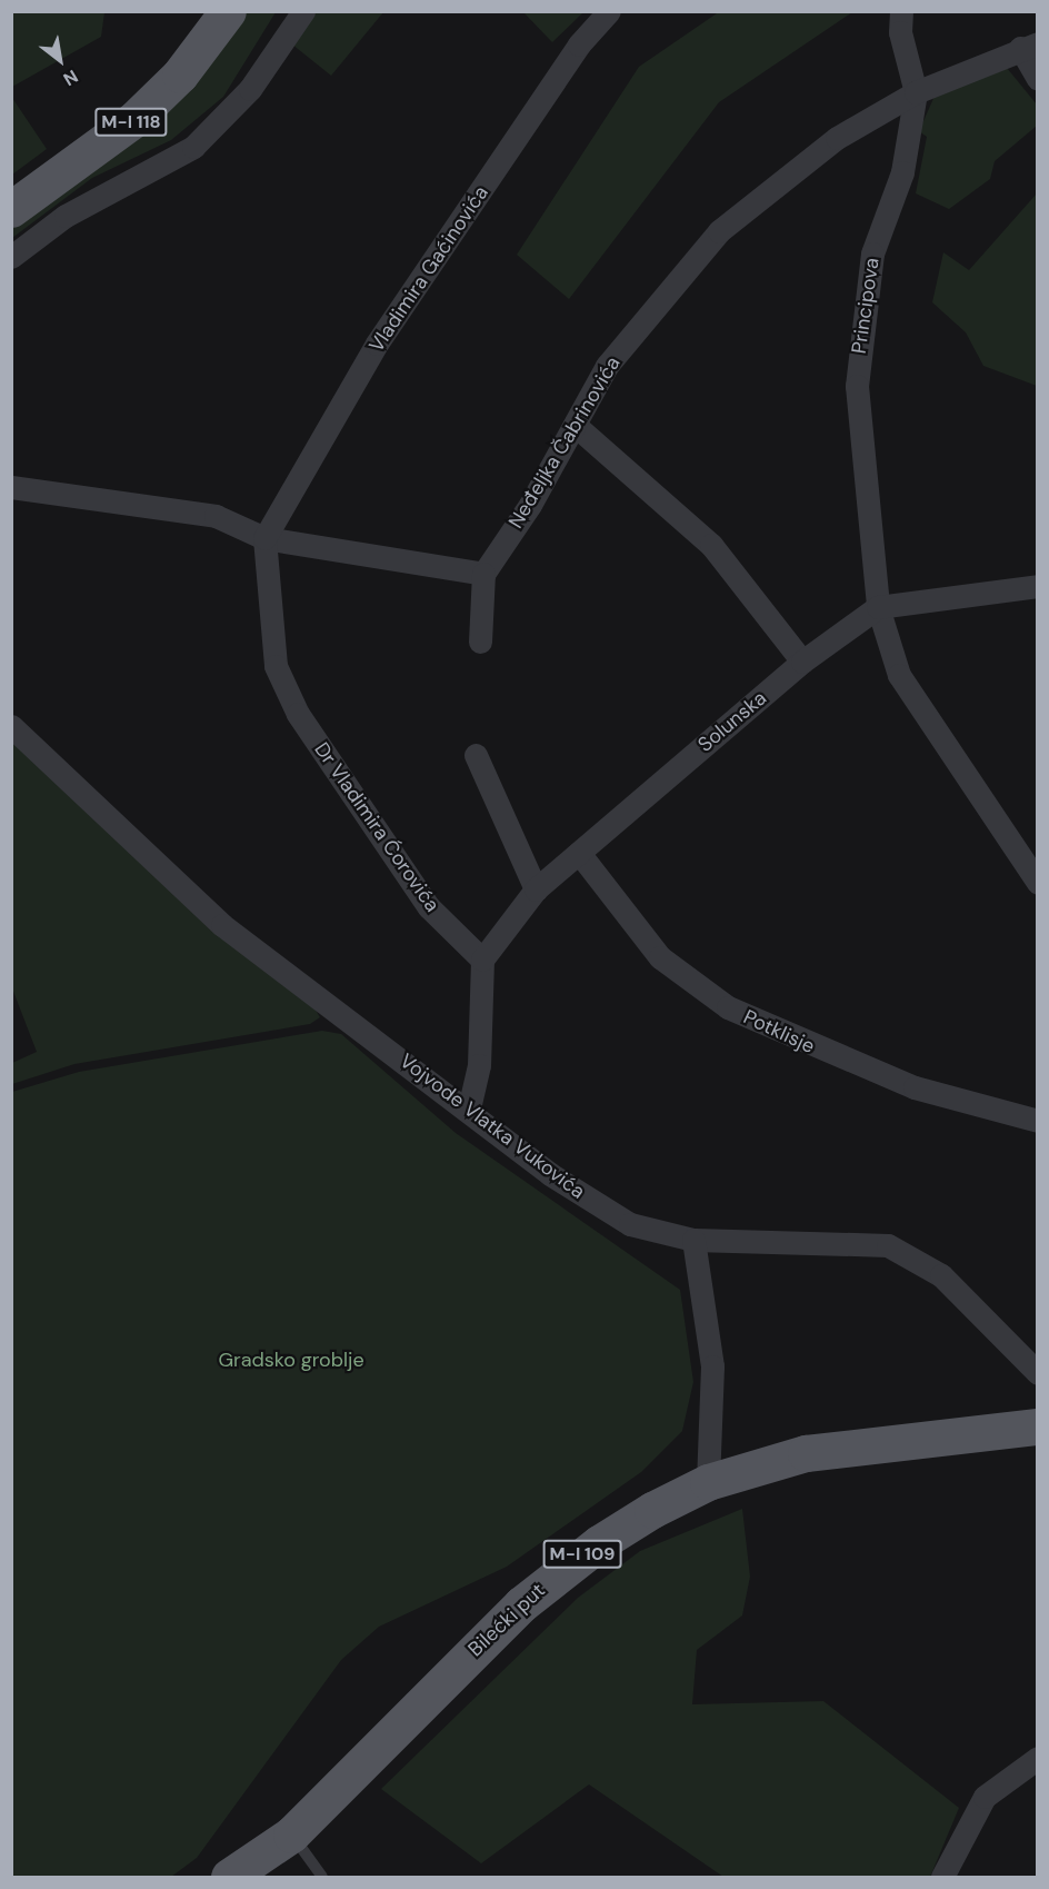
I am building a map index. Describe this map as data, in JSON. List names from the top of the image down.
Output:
{
  "streets": {
    "main road": ["M-I 118", "M-I 109", "Bilećki put"],
    "street": [
      "Vladimira Gaćinovića",
      "Principova",
      "Neđeljka Čabrinovića",
      "Solunska",
      "Dr Vladimira Ćorovića",
      "Potklisje",
      "Vojvode Vlatka Vukovića"
    ]
  },
  "crossings": [
    ["Vladimira Gaćinovića", "Dr Vladimira Ćorovića"],
    ["Principova", "Neđeljka Čabrinovića"],
    ["Principova", "Solunska"],
    ["Solunska", "Dr Vladimira Ćorovića"],
    ["Solunska", "Potklisje"]
  ],
  "parks": ["Gradsko groblje"],
  "north": "bottom right"
}
